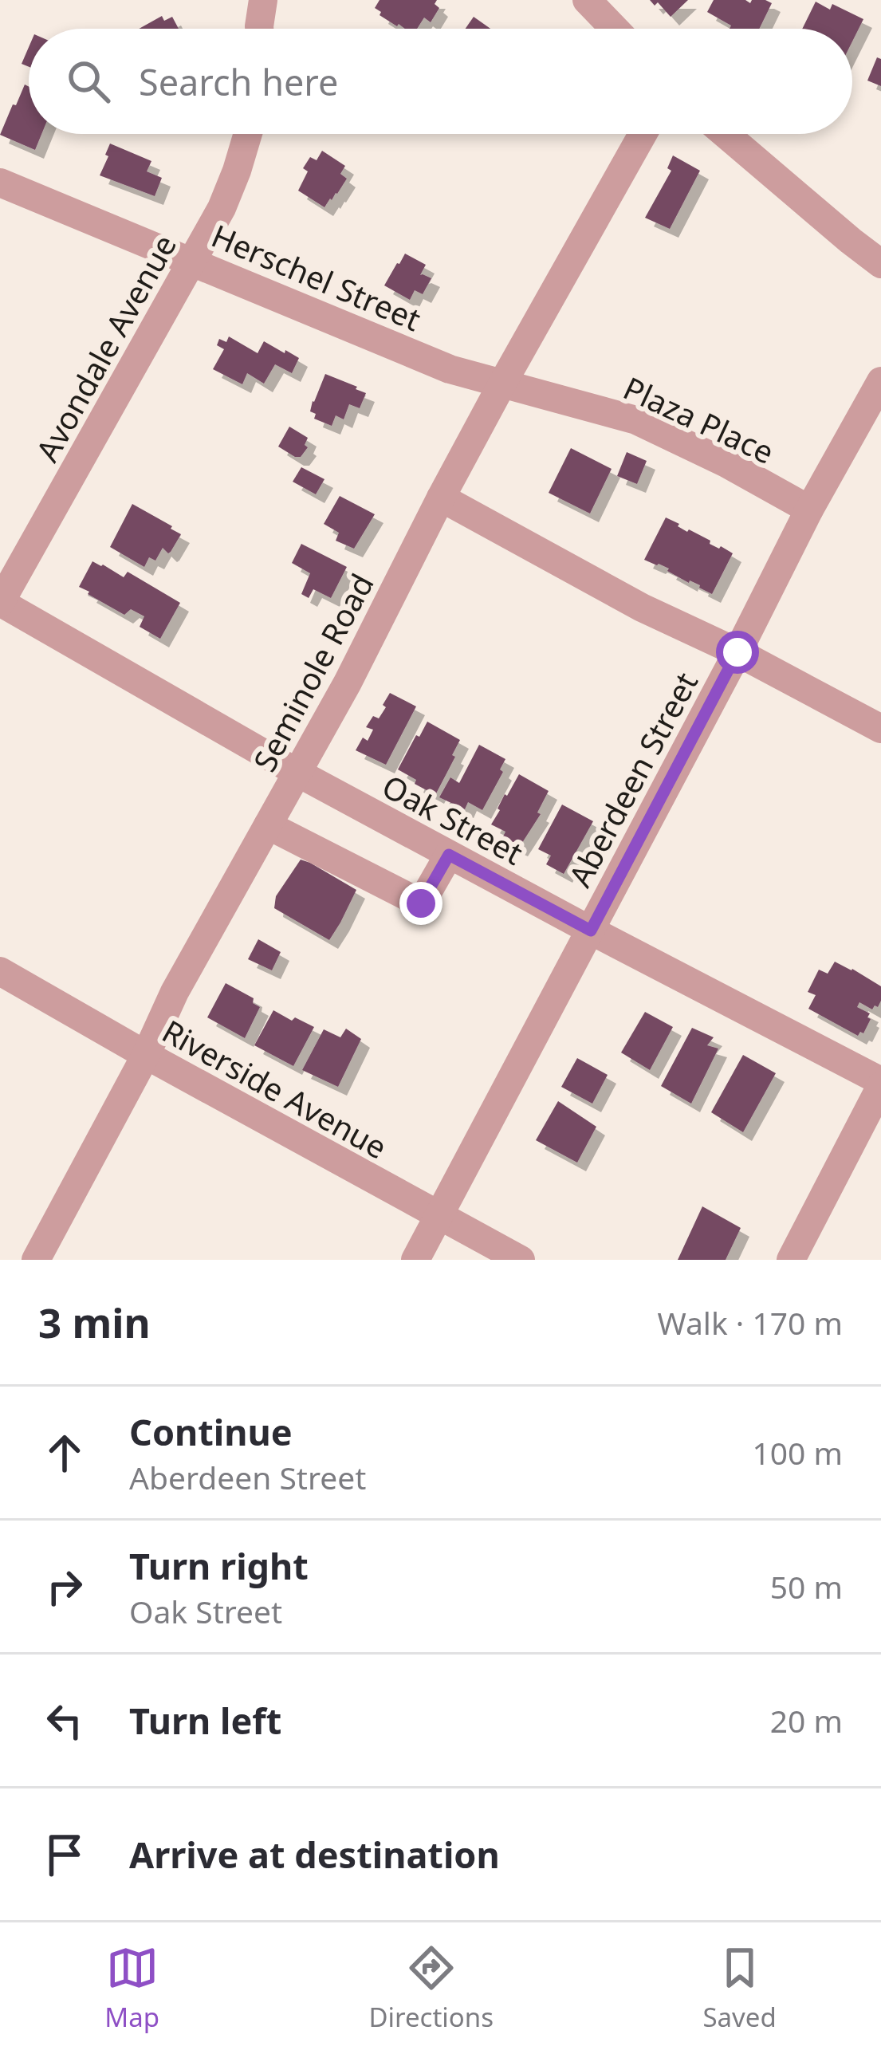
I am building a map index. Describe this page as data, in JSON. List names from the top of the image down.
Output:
{
  "streets": {
    "street": [
      "Herschel Street",
      "Avondale Avenue",
      "Plaza Place",
      "Seminole Road",
      "Aberdeen Street",
      "Oak Street",
      "Riverside Avenue"
    ]
  },
  "crossings": [
    ["Herschel Street", "Avondale Avenue"],
    ["Herschel Street", "Plaza Place"],
    ["Herschel Street", "Seminole Road"],
    ["Avondale Avenue", "Oak Street"],
    ["Plaza Place", "Seminole Road"],
    ["Plaza Place", "Aberdeen Street"],
    ["Seminole Road", "Oak Street"],
    ["Seminole Road", "Riverside Avenue"],
    ["Aberdeen Street", "Oak Street"],
    ["Aberdeen Street", "Riverside Avenue"]
  ],
  "page": {
    "search": "Search here",
    "heading": ["3 min", "Walk · 170 m"],
    "list": [
      ["Continue", "Aberdeen Street", "100 m"],
      ["Turn right", "Oak Street", "50 m"],
      ["Turn left", "20 m"],
      "Arrive at destination"
    ],
    "nav": ["Map", "Directions", "Saved"]
  }
}
